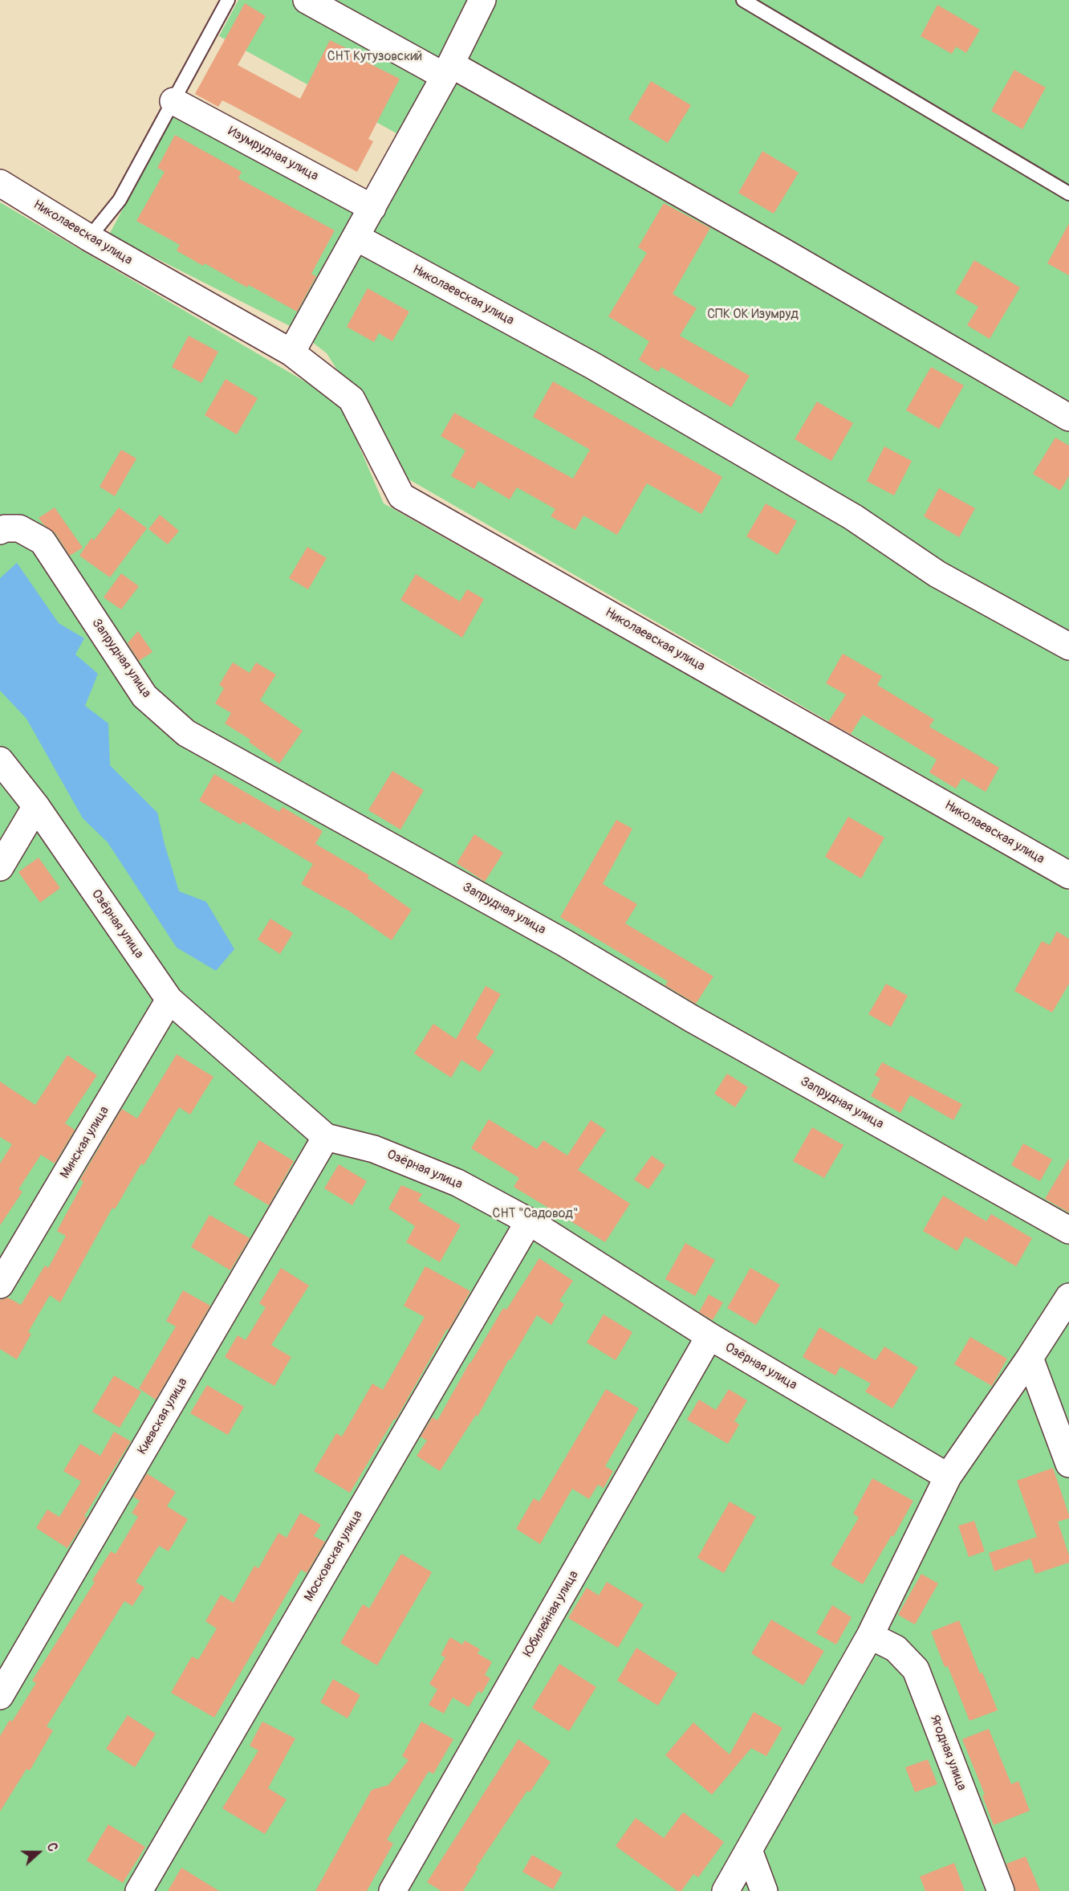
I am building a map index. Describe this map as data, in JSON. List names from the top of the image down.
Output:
{
  "streets": {
    "street": [
      "Изумрудная улица",
      "Николаевская улица",
      "Запрудная улица",
      "Озёрная улица",
      "Минская улица",
      "Киевская улица",
      "Московская улица",
      "Юбилейная улица",
      "Ягодная улица"
    ]
  },
  "crossings": [
    ["Озёрная улица", "Минская улица"],
    ["Озёрная улица", "Киевская улица"],
    ["Озёрная улица", "Московская улица"],
    ["Озёрная улица", "Юбилейная улица"]
  ],
  "parks": ["СНТ Кутузовский", "СПК ОК Изумруд", "СНТ \"Садовод\""],
  "north": "right"
}
